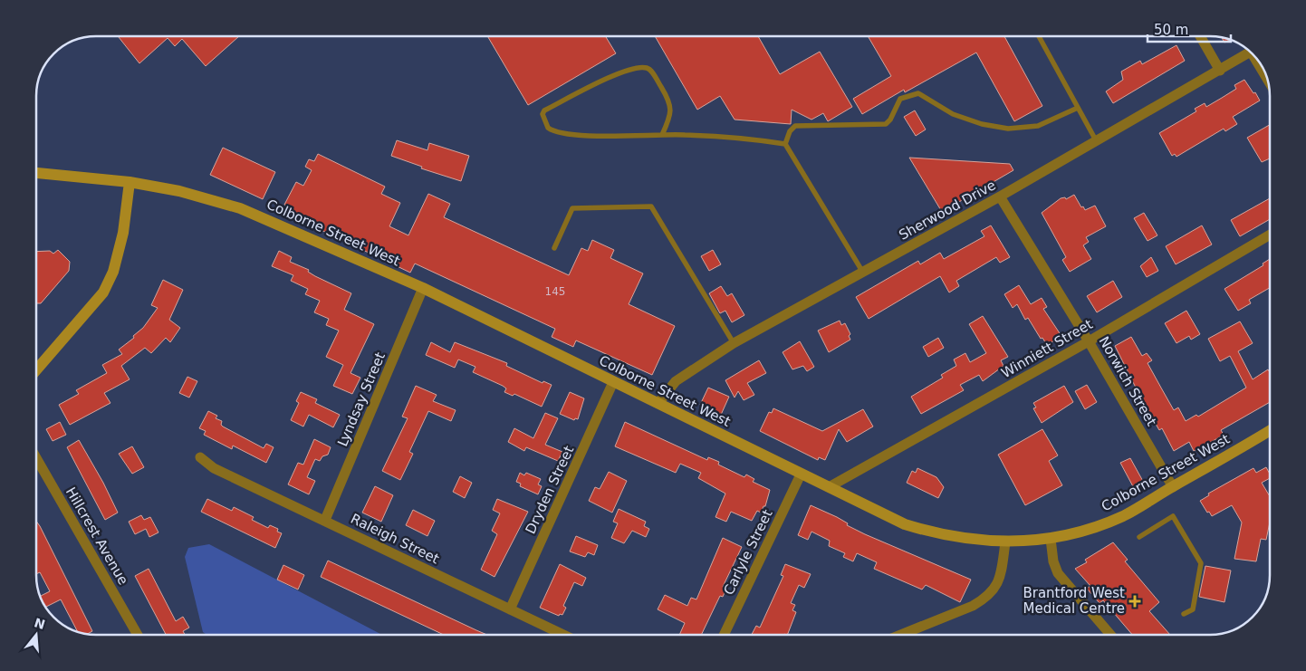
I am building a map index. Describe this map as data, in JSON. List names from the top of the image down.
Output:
{
  "streets": {
    "main road": ["Colborne Street West"],
    "street": [
      "Sherwood Drive",
      "Winniett Street",
      "Norwich Street",
      "Lyndsay Street",
      "Dryden Street",
      "Hillcrest Avenue",
      "Raleigh Street",
      "Carlyle Street"
    ]
  },
  "crossings": [
    ["Sherwood Drive", "Colborne Street West"],
    ["Sherwood Drive", "Norwich Street"],
    ["Colborne Street West", "Winniett Street"],
    ["Colborne Street West", "Norwich Street"],
    ["Colborne Street West", "Lyndsay Street"],
    ["Colborne Street West", "Dryden Street"],
    ["Colborne Street West", "Carlyle Street"],
    ["Winniett Street", "Norwich Street"],
    ["Lyndsay Street", "Raleigh Street"],
    ["Dryden Street", "Raleigh Street"]
  ],
  "places": {
    "health": ["Brantford West Medical Centre"]
  },
  "house_numbers": ["145"],
  "scale_bar": "50 m",
  "north": "top"
}
